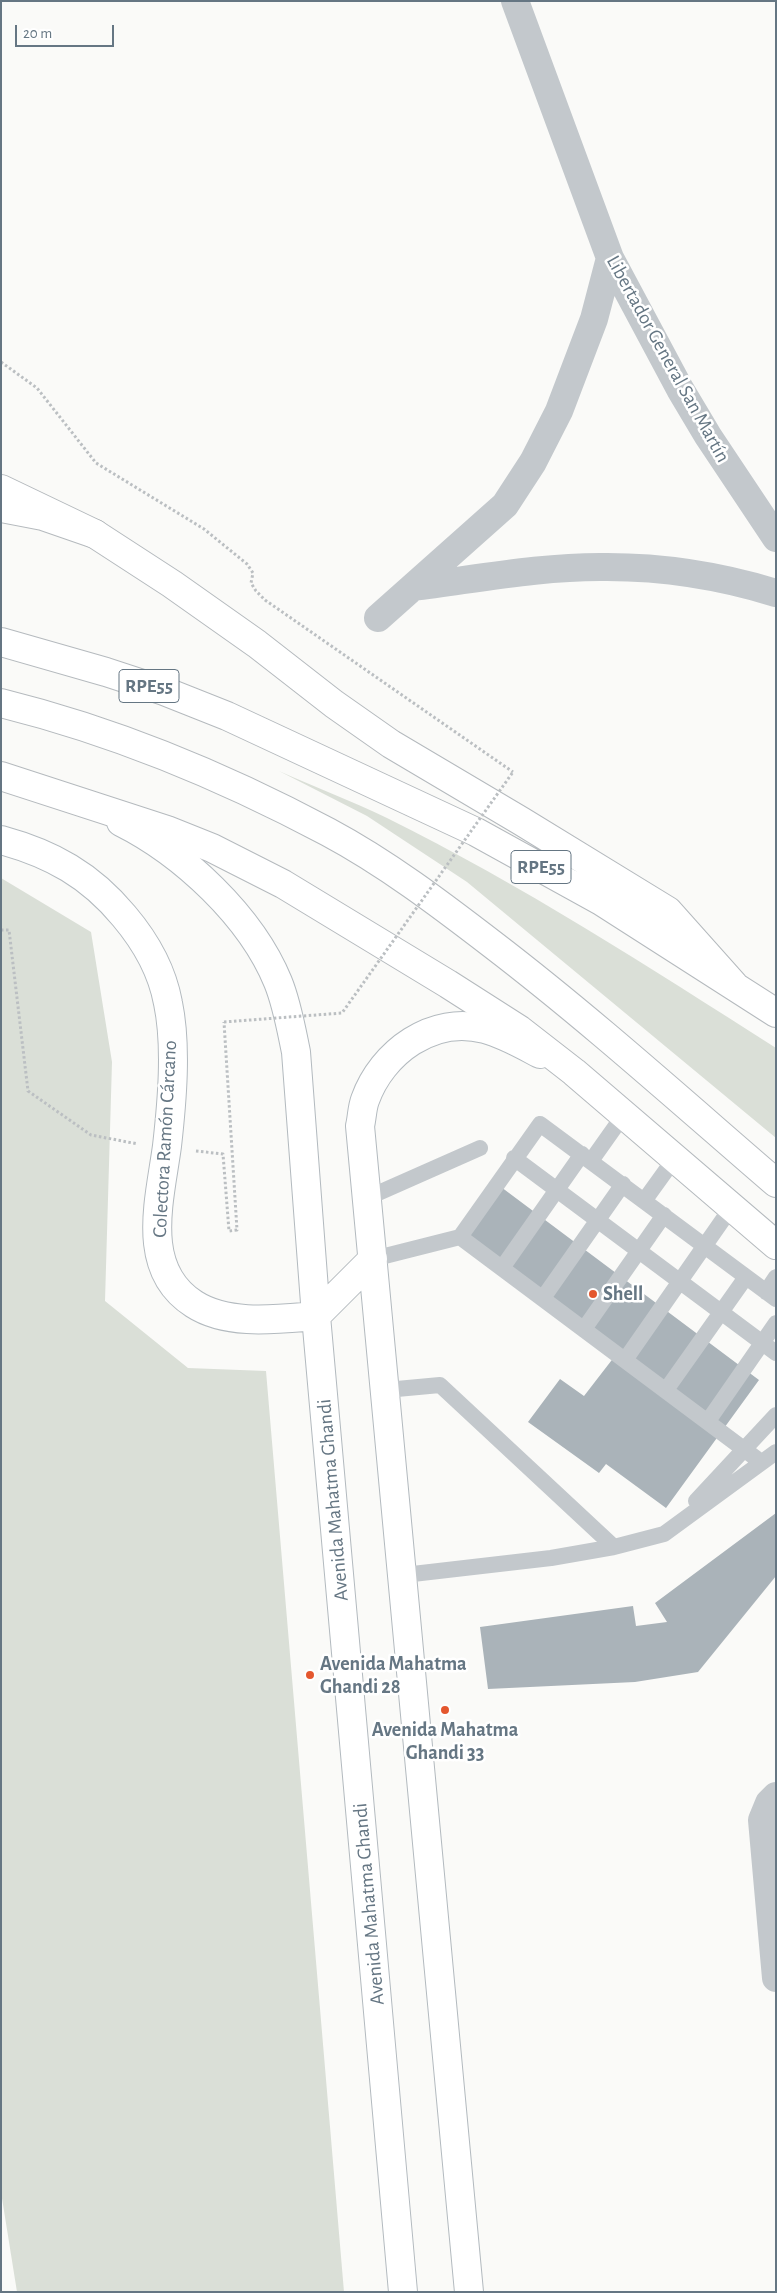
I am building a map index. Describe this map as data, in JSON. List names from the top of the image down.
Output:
{
  "streets": {
    "main road": ["RPE55", "Colectora Ramón Cárcano", "Avenida Mahatma Ghandi"],
    "street": ["Libertador General San Martín"]
  },
  "crossings": [
    ["Colectora Ramón Cárcano", "Avenida Mahatma Ghandi"]
  ],
  "places": ["Shell", "Avenida Mahatma Ghandi 28", "Avenida Mahatma Ghandi 33"],
  "scale_bar": "20 m"
}
